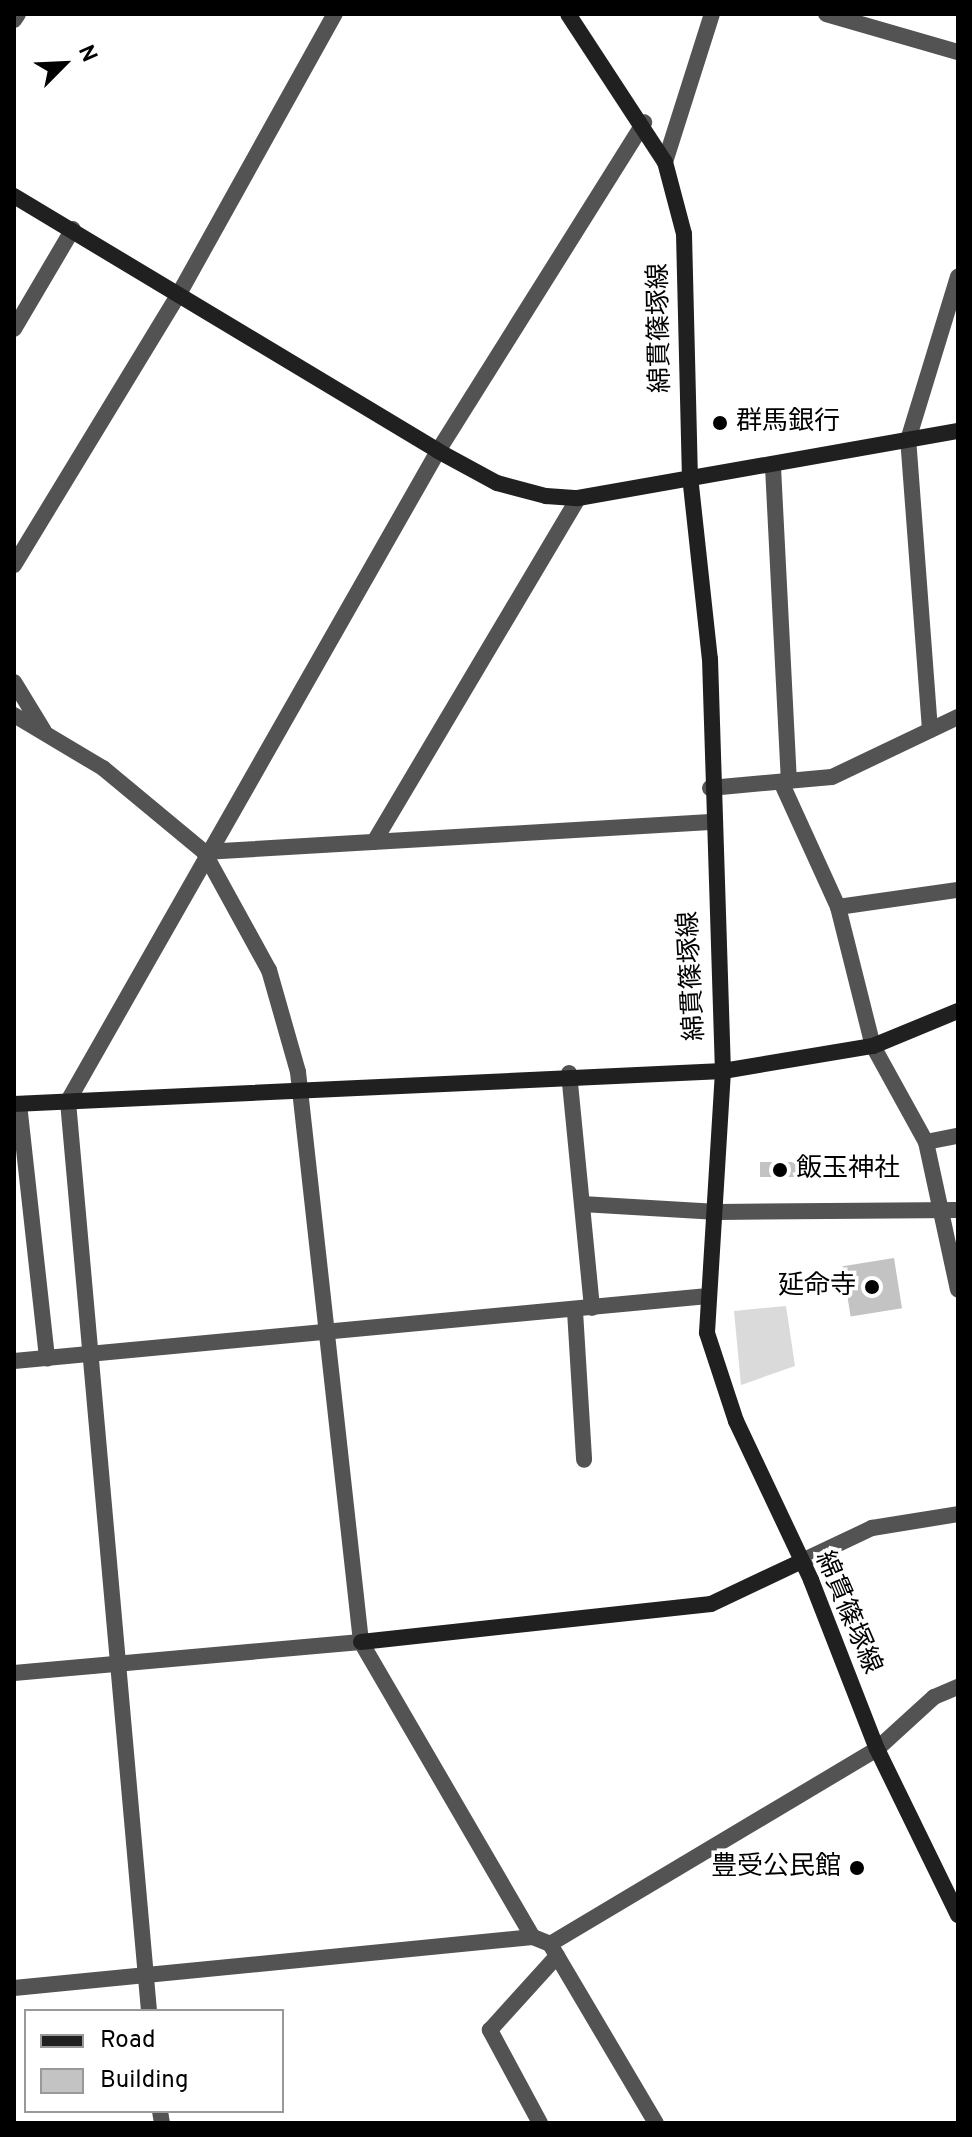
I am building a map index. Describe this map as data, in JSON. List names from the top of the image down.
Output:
{
  "streets": {
    "main road": ["綿貫篠塚線"]
  },
  "places": [
    "群馬銀行",
    "飯玉神社",
    "延命寺",
    "豊受公民館"
  ],
  "legend": ["Road", "Building"],
  "north": "top right"
}
